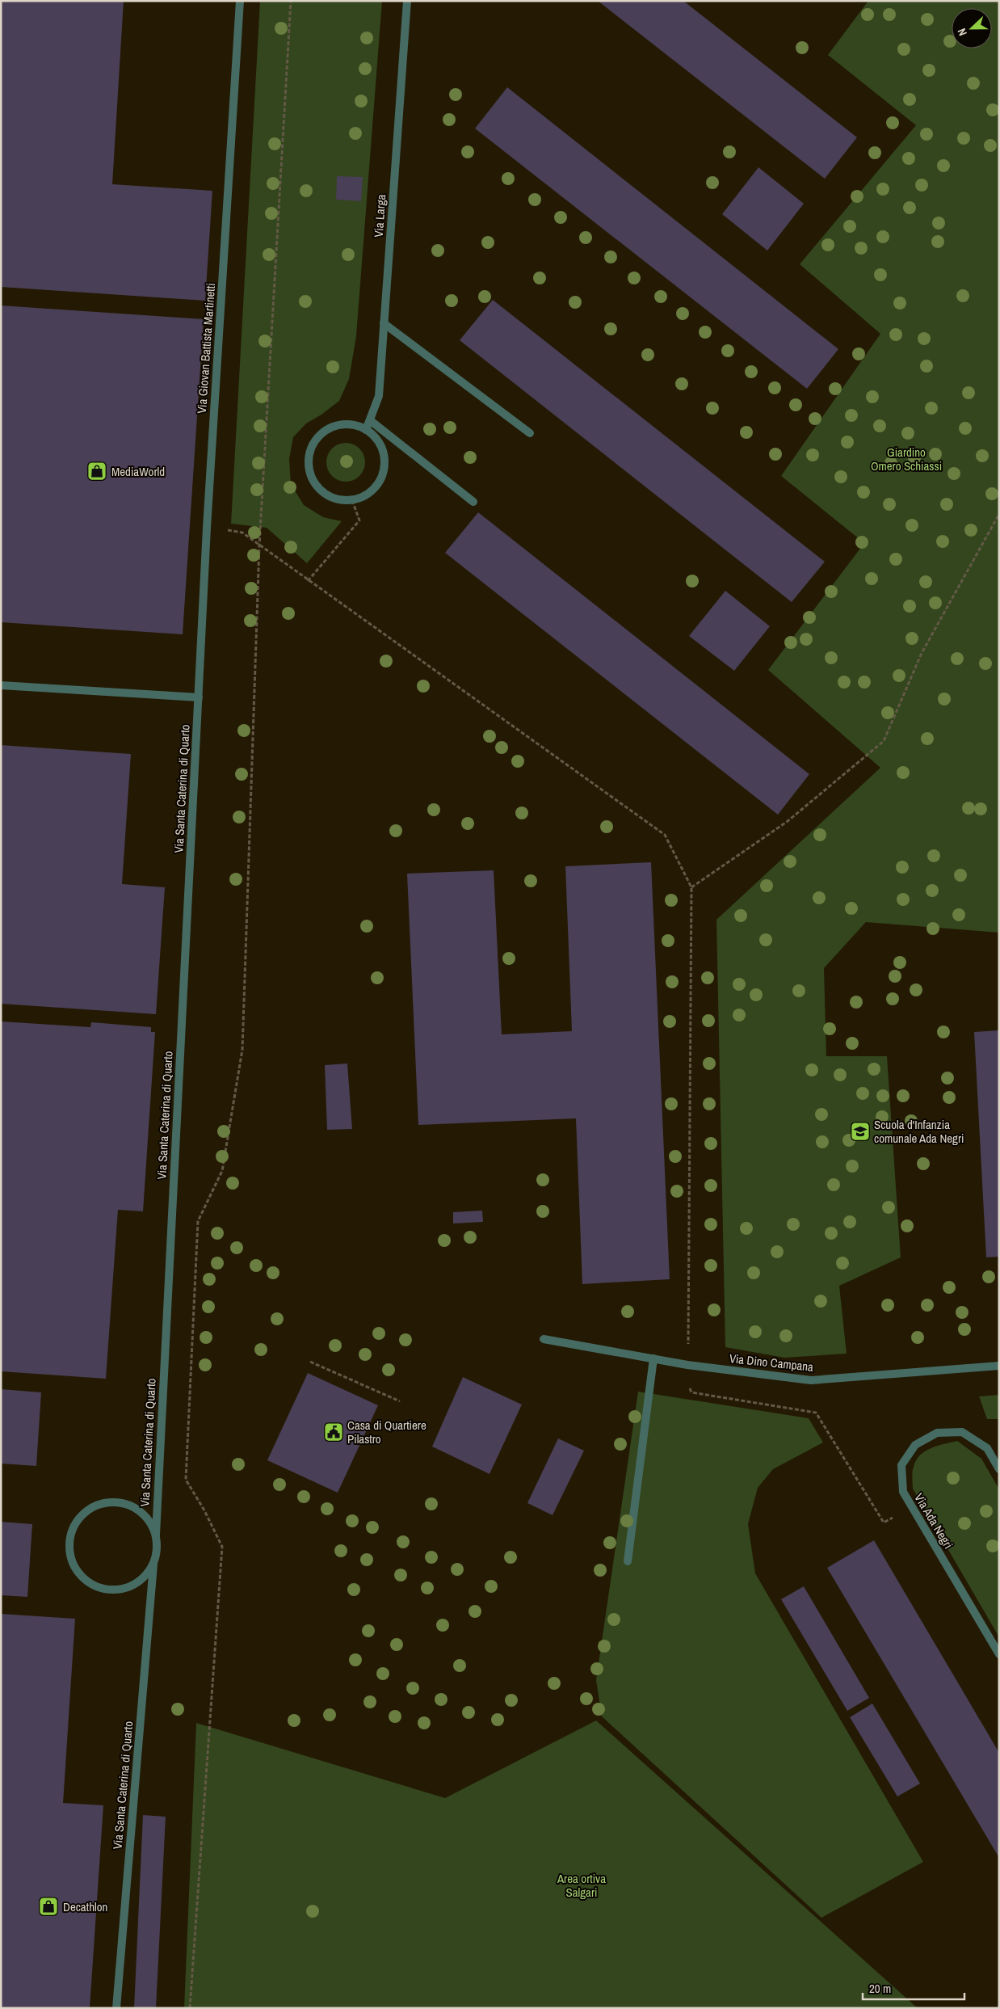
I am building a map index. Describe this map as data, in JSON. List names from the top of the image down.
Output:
{
  "streets": {
    "street": [
      "Via Larga",
      "Via Giovan Battista Martinetti",
      "Via Santa Caterina di Quarto",
      "Via Dino Campana",
      "Via Ada Negri"
    ]
  },
  "crossings": [
    ["Via Giovan Battista Martinetti", "Via Santa Caterina di Quarto"]
  ],
  "parks": ["Giardino Omero Schiassi", "Area ortiva Salgari"],
  "places": {
    "shop": ["MediaWorld", "Decathlon"],
    "school or university": ["Scuola d'Infanzia comunale Ada Negri"],
    "public building": ["Casa di Quartiere Pilastro"]
  },
  "scale_bar": "20 m",
  "north": "left"
}
